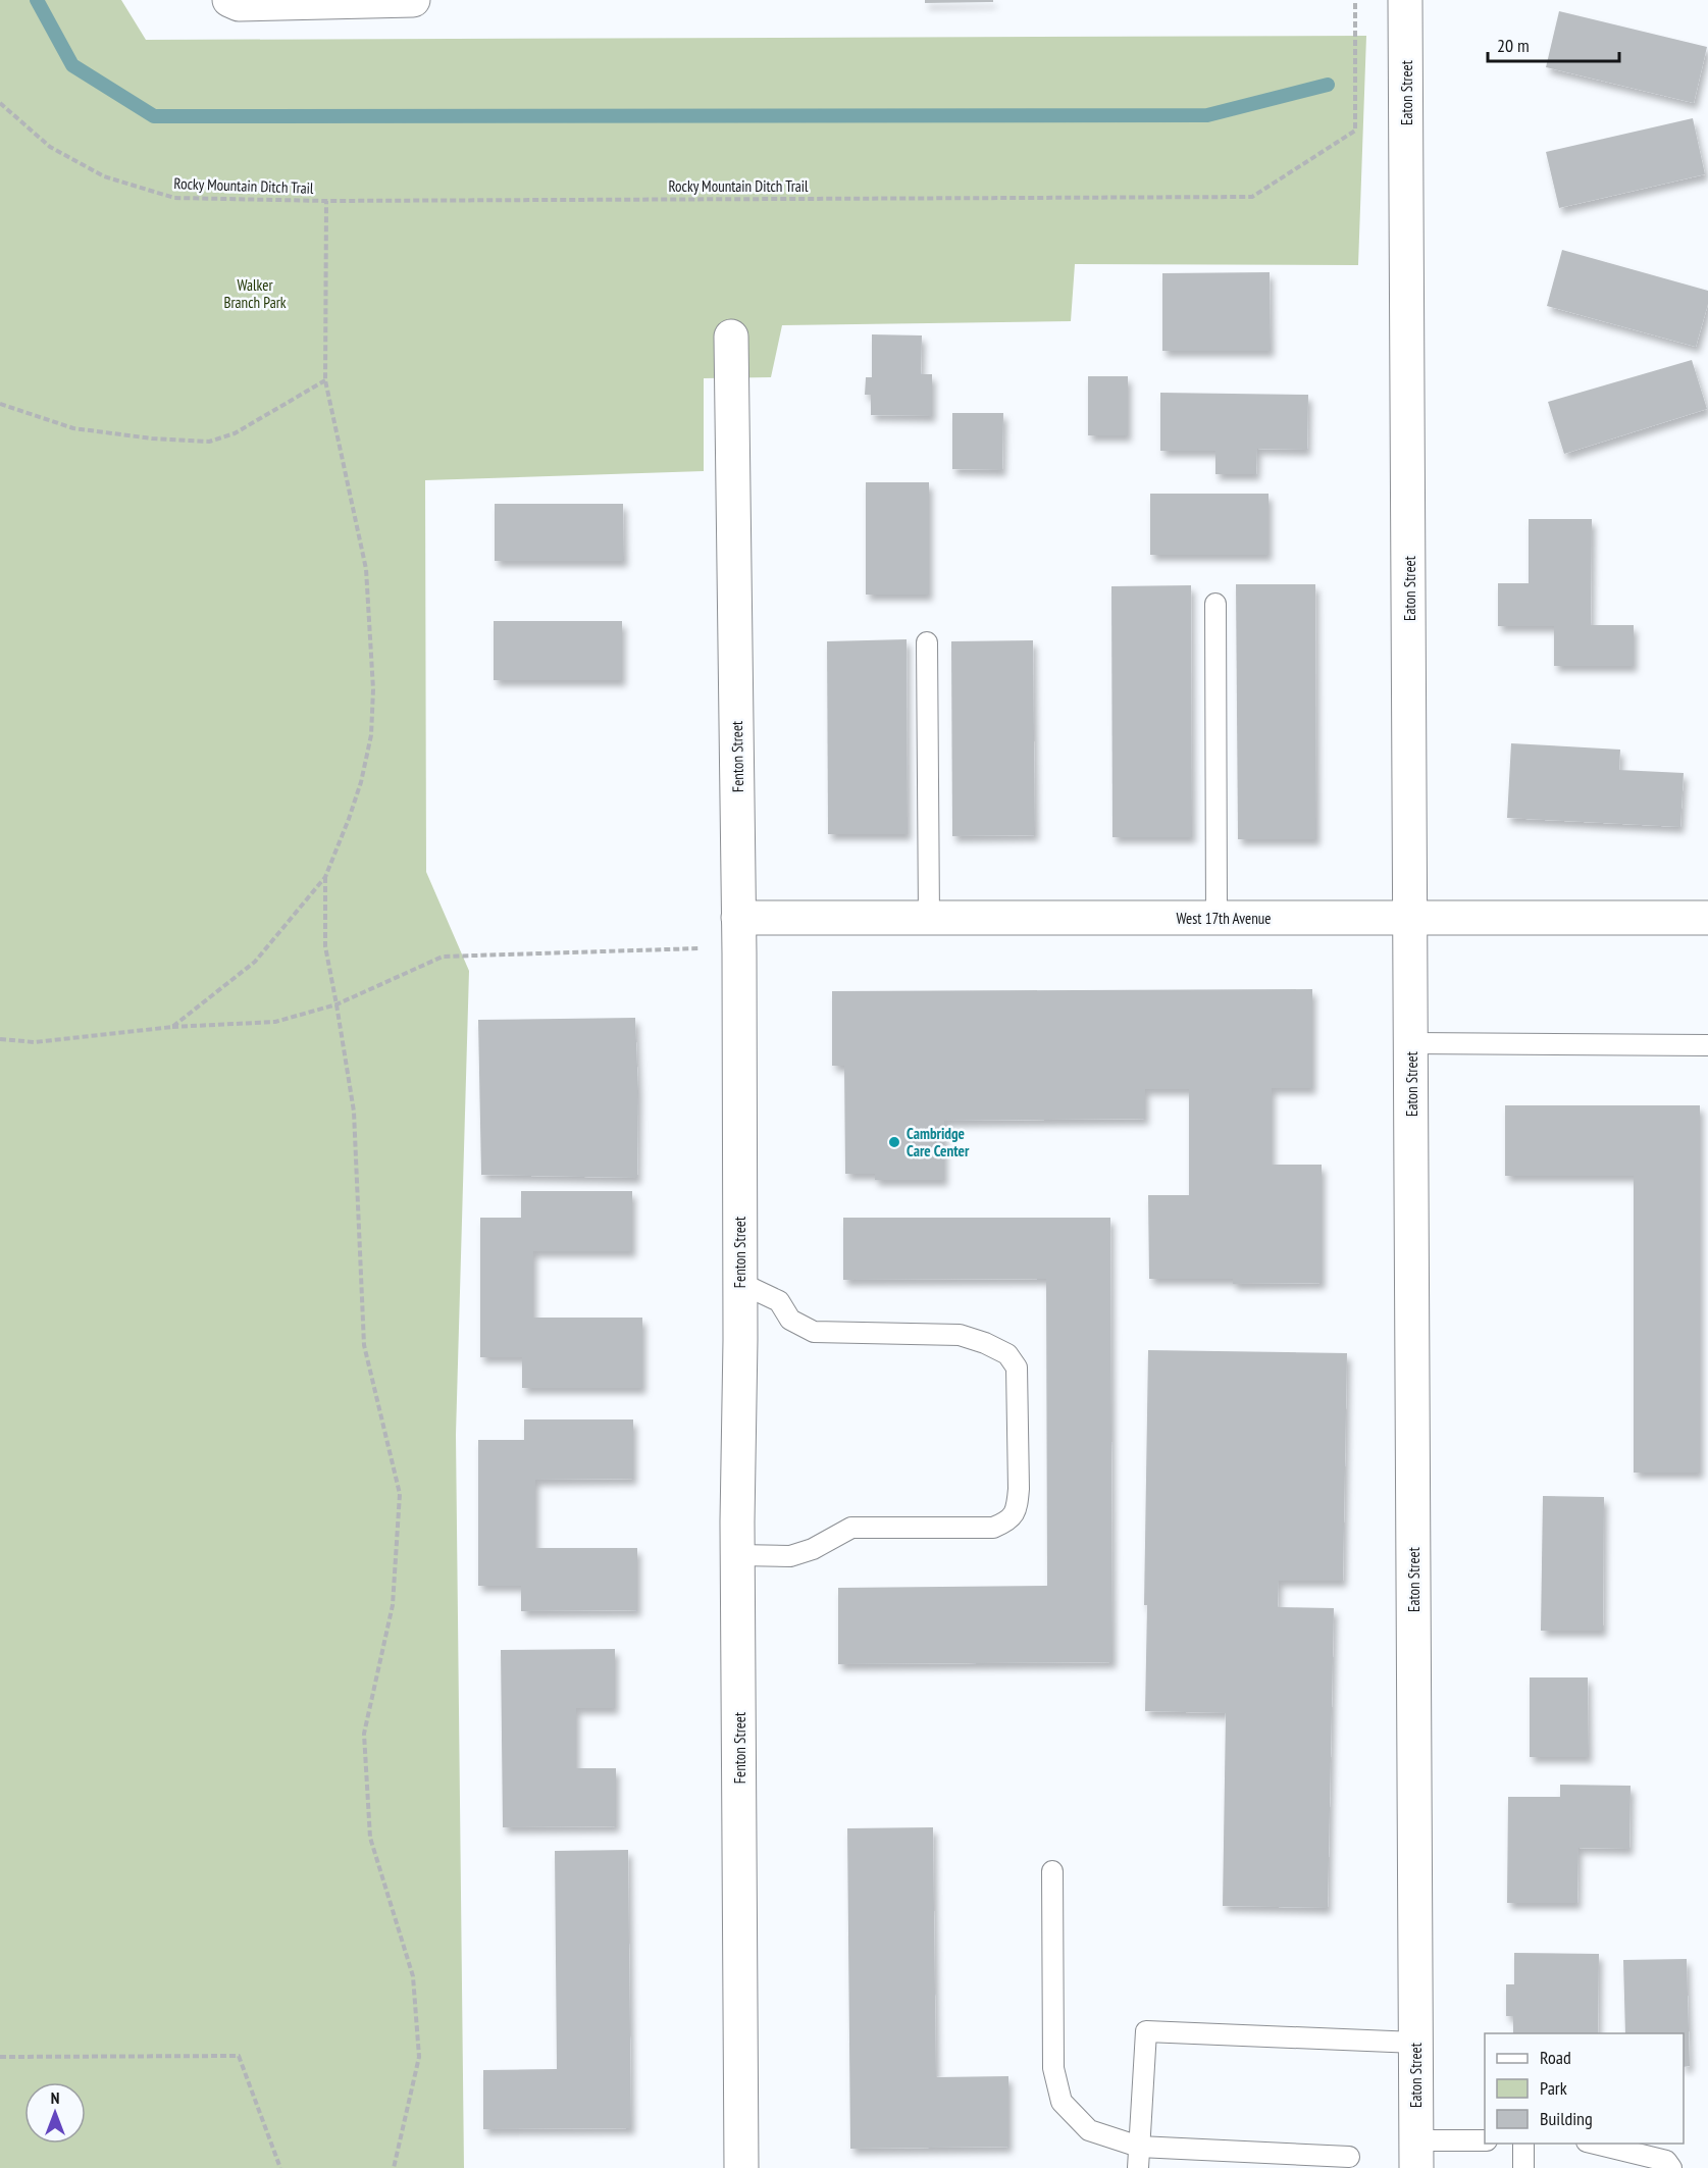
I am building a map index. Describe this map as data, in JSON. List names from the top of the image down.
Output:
{
  "streets": {
    "street": ["Eaton Street", "Fenton Street", "West 17th Avenue"],
    "path": ["Rocky Mountain Ditch Trail"]
  },
  "crossings": [
    ["Eaton Street", "West 17th Avenue"],
    ["Fenton Street", "West 17th Avenue"]
  ],
  "parks": ["Walker Branch Park"],
  "places": ["Cambridge Care Center"],
  "legend": ["Road", "Park", "Building"],
  "scale_bar": "20 m",
  "north": "top"
}
